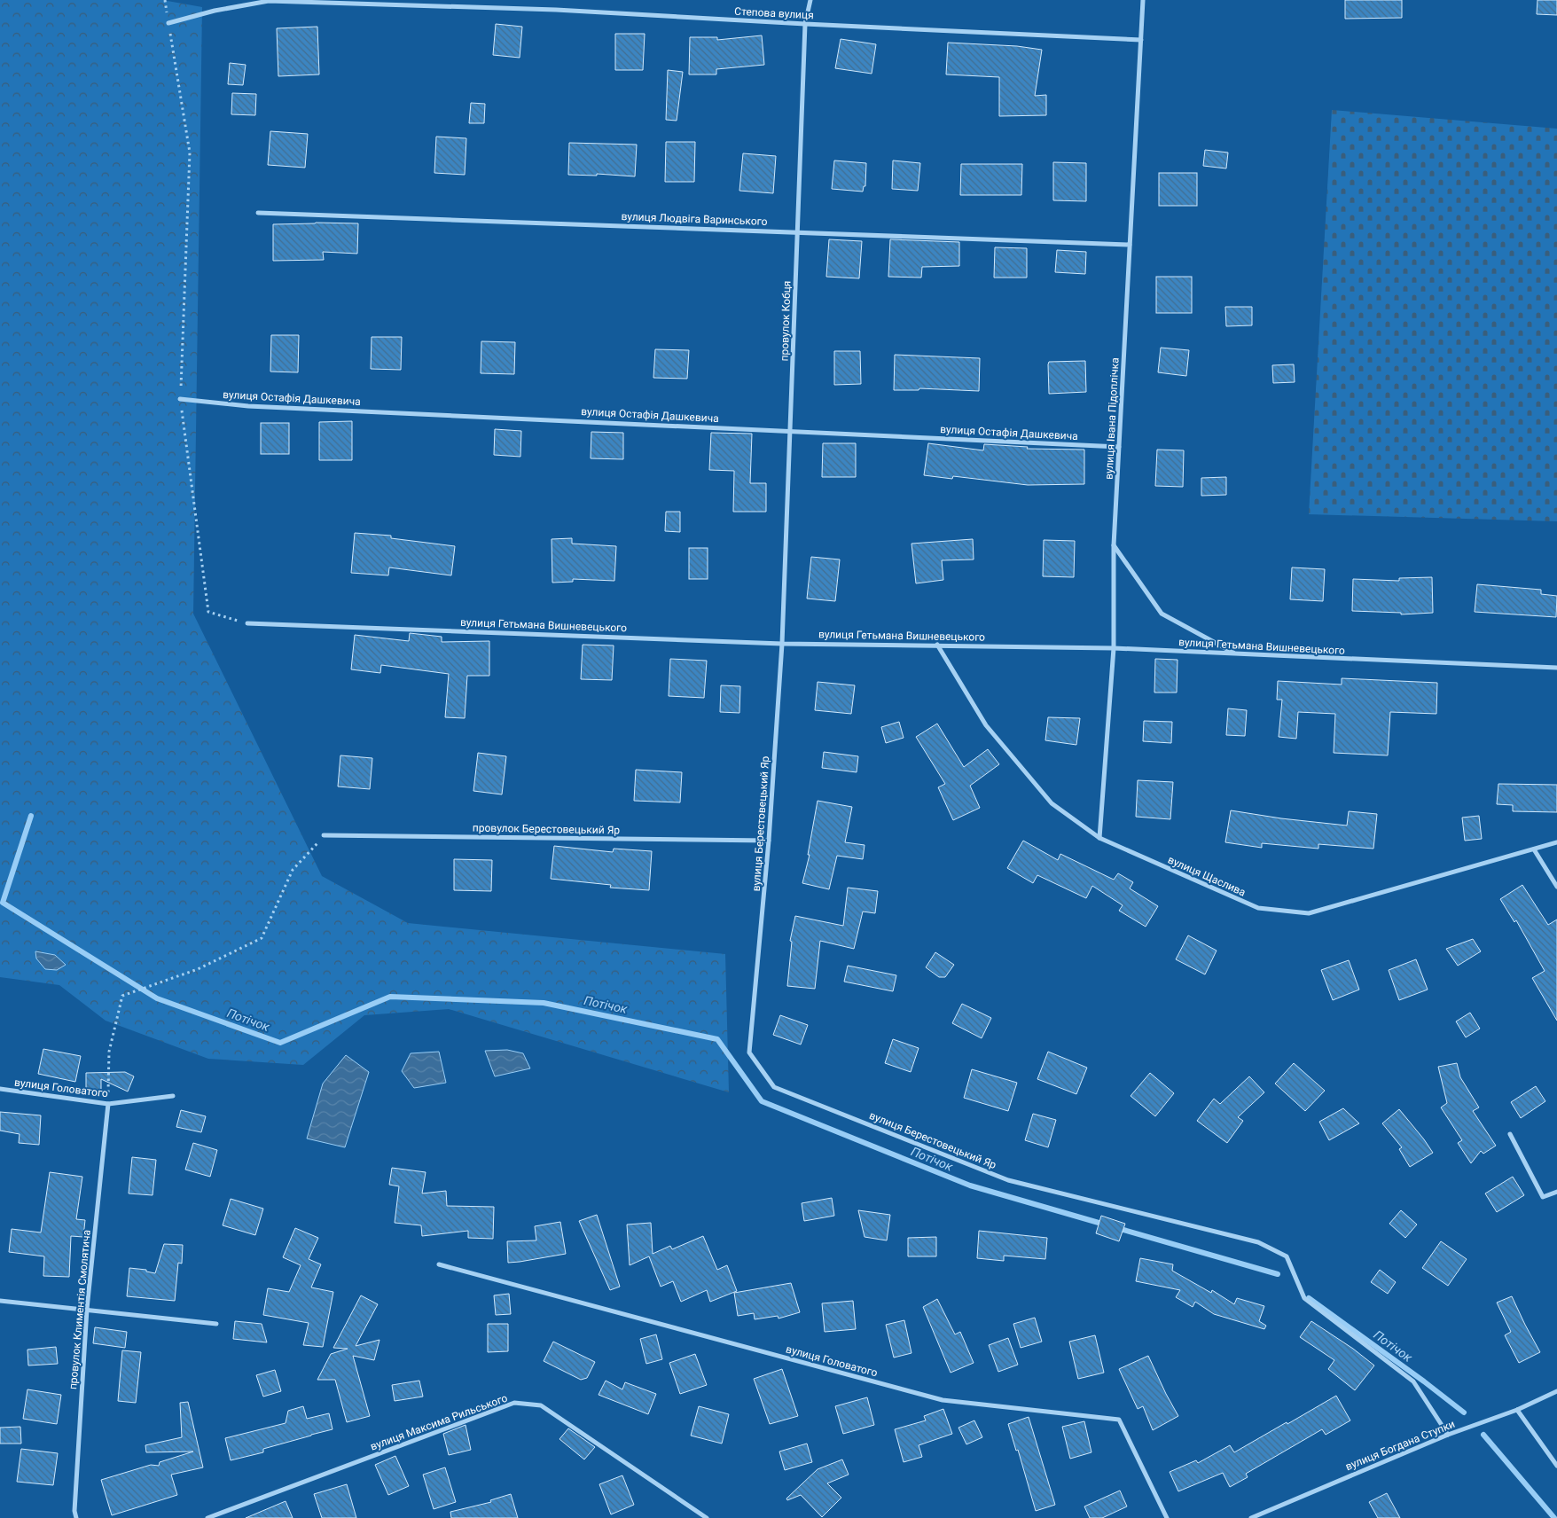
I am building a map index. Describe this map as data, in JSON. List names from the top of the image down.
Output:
{
  "streets": {
    "street": [
      "Степова вулиця",
      "вулиця Людвіга Варинського",
      "провулок Кобця",
      "вулиця Остафія Дашкевича",
      "вулиця Івана Підоплічка",
      "вулиця Гетьмана Вишневецького",
      "вулиця Берестовецький Яр",
      "провулок Берестовецький Яр",
      "вулиця Щаслива",
      "вулиця Головатого",
      "провулок Климентія Смолятича",
      "вулиця Максима Рильського",
      "вулиця Богдана Ступки"
    ]
  },
  "crossings": [
    ["Степова вулиця", "провулок Кобця"],
    ["Степова вулиця", "вулиця Івана Підоплічка"],
    ["вулиця Людвіга Варинського", "провулок Кобця"],
    ["вулиця Людвіга Варинського", "вулиця Івана Підоплічка"],
    ["провулок Кобця", "вулиця Остафія Дашкевича"],
    ["провулок Кобця", "вулиця Гетьмана Вишневецького"],
    ["провулок Кобця", "вулиця Берестовецький Яр"],
    ["вулиця Остафія Дашкевича", "вулиця Івана Підоплічка"],
    ["вулиця Івана Підоплічка", "вулиця Гетьмана Вишневецького"],
    ["вулиця Івана Підоплічка", "вулиця Щаслива"],
    ["вулиця Гетьмана Вишневецького", "вулиця Берестовецький Яр"],
    ["вулиця Гетьмана Вишневецького", "вулиця Щаслива"],
    ["вулиця Берестовецький Яр", "провулок Берестовецький Яр"],
    ["вулиця Берестовецький Яр", "вулиця Богдана Ступки"],
    ["вулиця Головатого", "провулок Климентія Смолятича"]
  ],
  "water": ["Потічок"]
}
